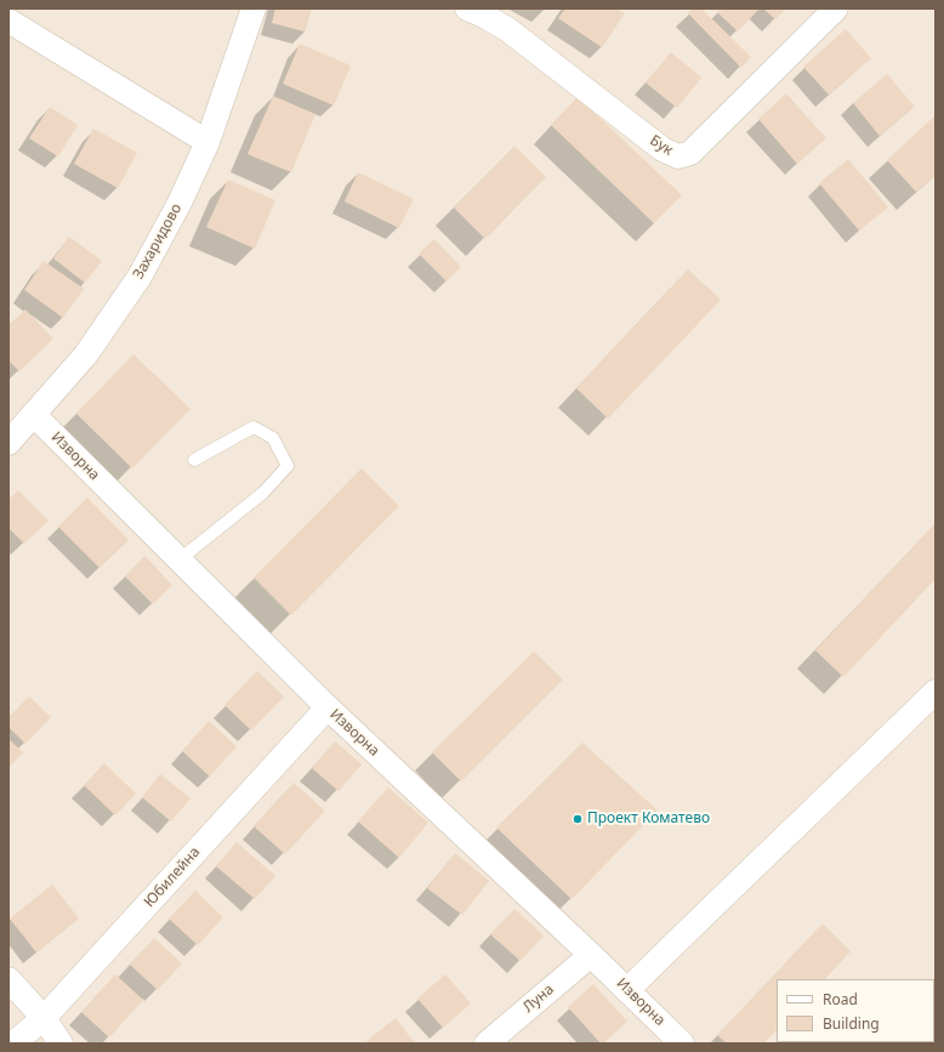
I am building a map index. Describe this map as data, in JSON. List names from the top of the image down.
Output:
{
  "streets": {
    "street": [
      "Бук",
      "Захаридово",
      "Изворна",
      "Юбилейна",
      "Луна"
    ]
  },
  "crossings": [
    ["Захаридово", "Изворна"],
    ["Изворна", "Юбилейна"],
    ["Изворна", "Луна"]
  ],
  "places": ["Проект Коматево"],
  "legend": ["Road", "Building"]
}
